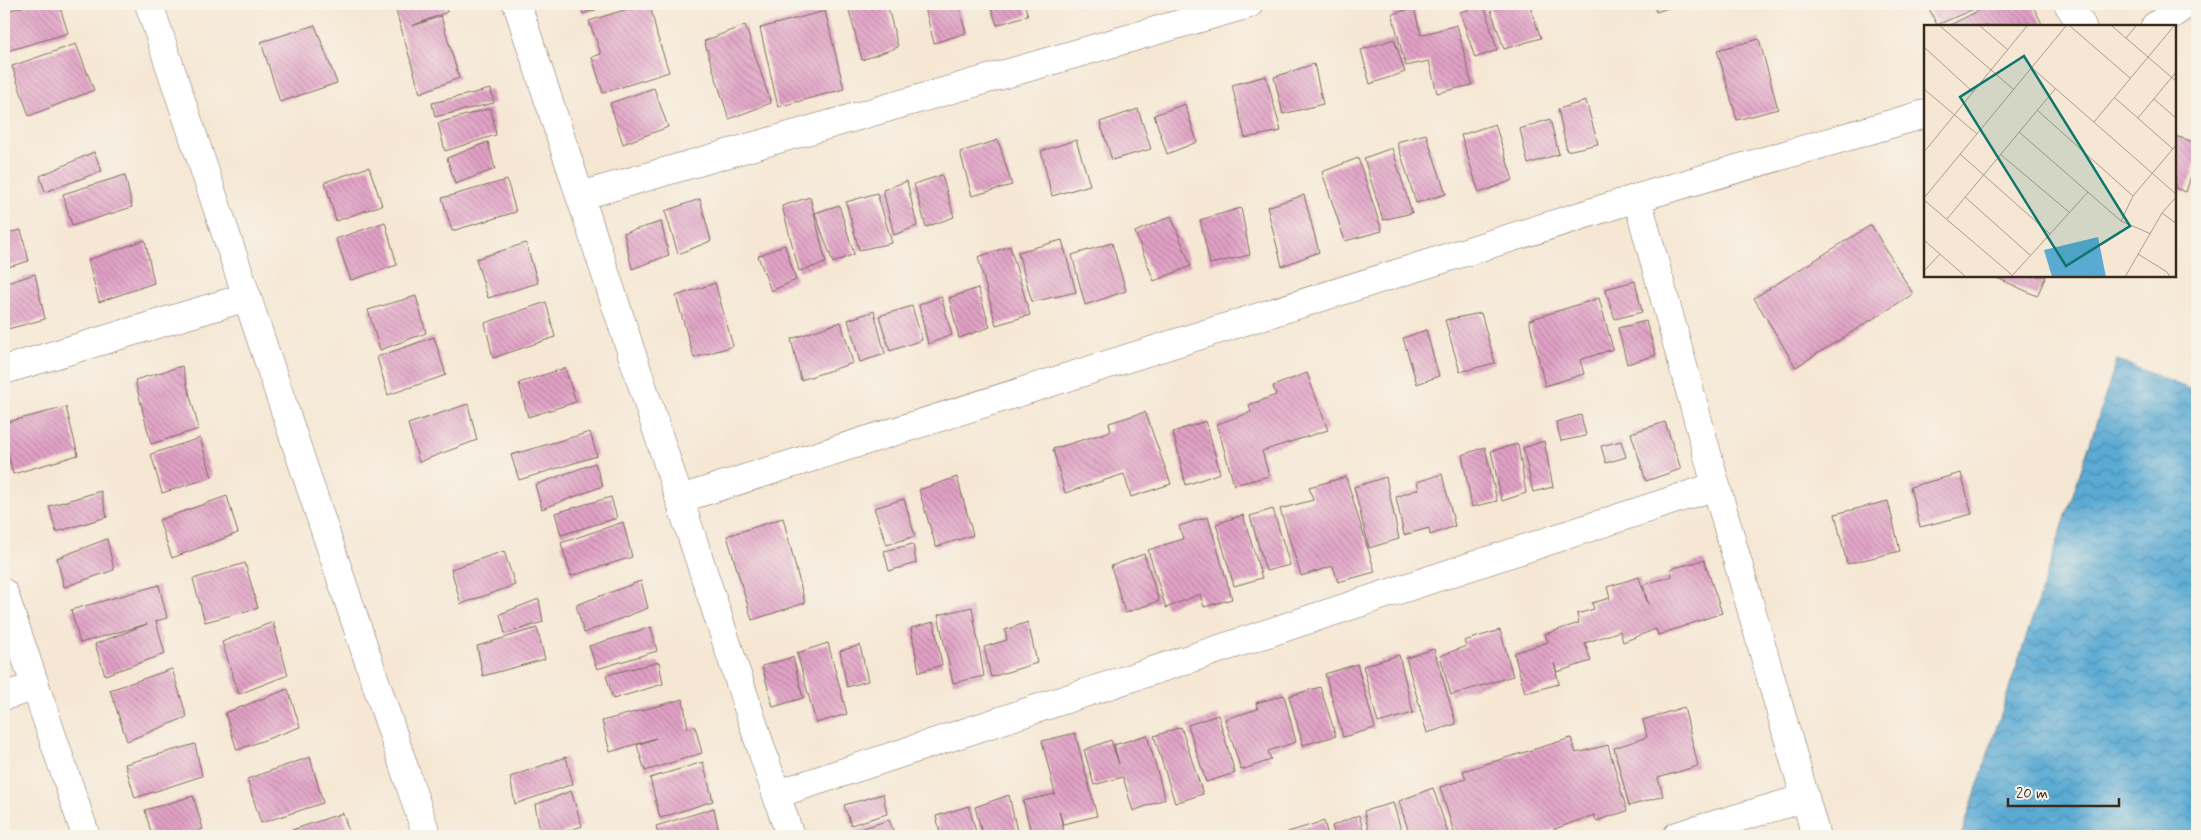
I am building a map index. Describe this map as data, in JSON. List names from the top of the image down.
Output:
{
  "scale_bar": "20 m"
}
